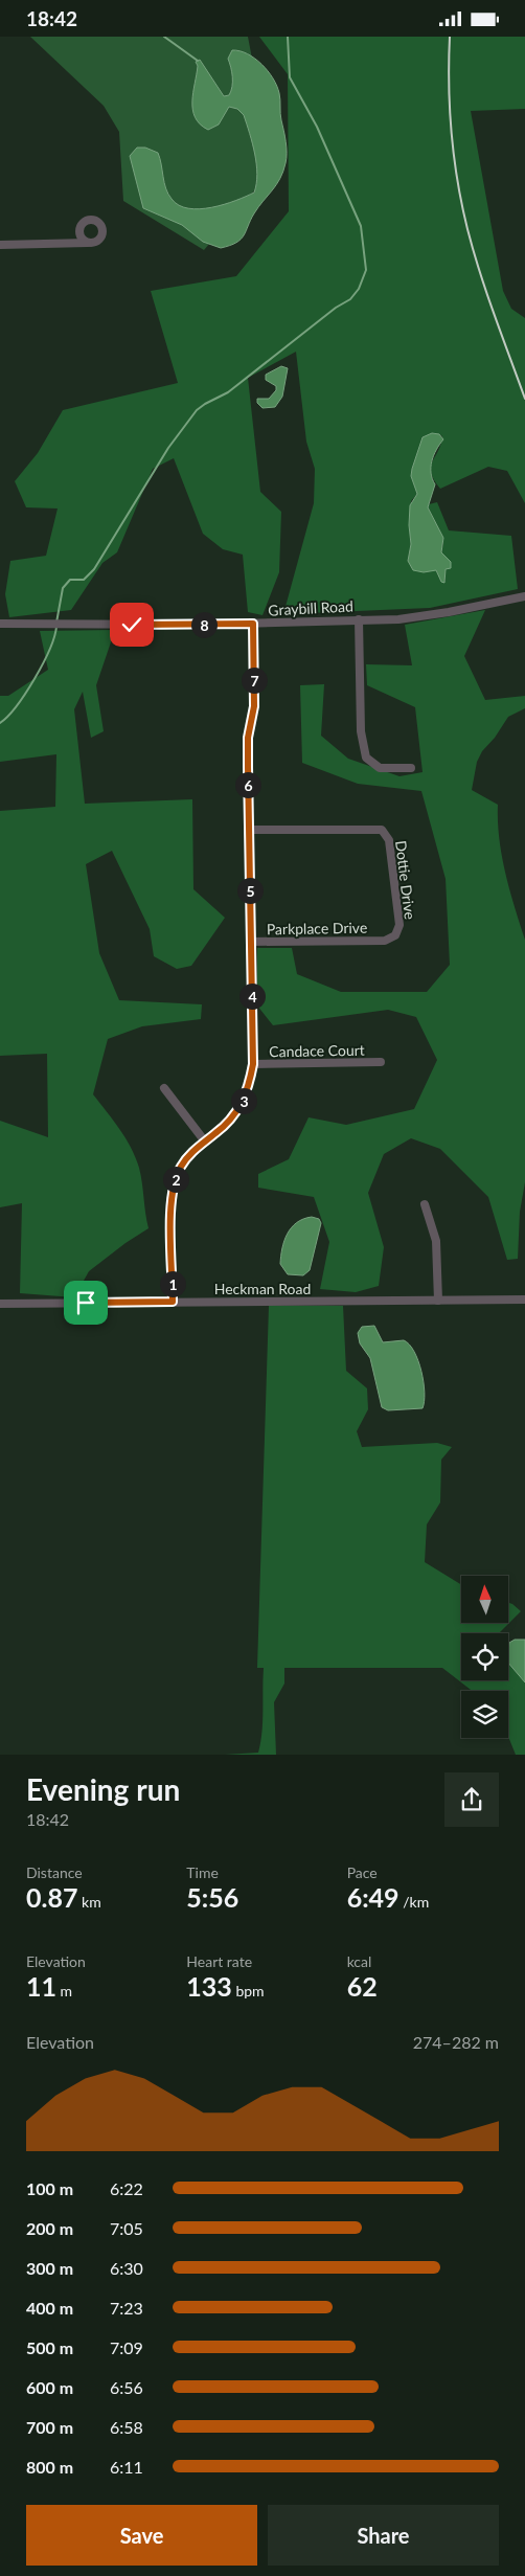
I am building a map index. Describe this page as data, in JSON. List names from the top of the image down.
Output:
{
  "streets": {
    "street": [
      "Graybill Road",
      "Dottie Drive",
      "Parkplace Drive",
      "Candace Court",
      "Heckman Road"
    ]
  },
  "crossings": [
    ["Dottie Drive", "Parkplace Drive"]
  ],
  "north": "top",
  "page": {
    "status": "18:42",
    "pins": [
      "8",
      "7",
      "6",
      "5",
      "4",
      "3",
      "2",
      "1"
    ],
    "heading": ["Evening run", "18:42"],
    "stats": [
      ["Distance", "0.87 km"],
      ["Time", "5:56"],
      ["Pace", "6:49 /km"],
      ["Elevation", "11 m"],
      ["Heart rate", "133 bpm"],
      ["kcal", "62"]
    ],
    "chart": ["Elevation", "274–282 m"],
    "list": [
      {
        "name": "100 m",
        "note": "6:22"
      },
      {
        "name": "200 m",
        "note": "7:05"
      },
      {
        "name": "300 m",
        "note": "6:30"
      },
      {
        "name": "400 m",
        "note": "7:23"
      },
      {
        "name": "500 m",
        "note": "7:09"
      },
      {
        "name": "600 m",
        "note": "6:56"
      },
      {
        "name": "700 m",
        "note": "6:58"
      },
      {
        "name": "800 m",
        "note": "6:11"
      }
    ],
    "buttons": ["Save", "Share"]
  }
}
